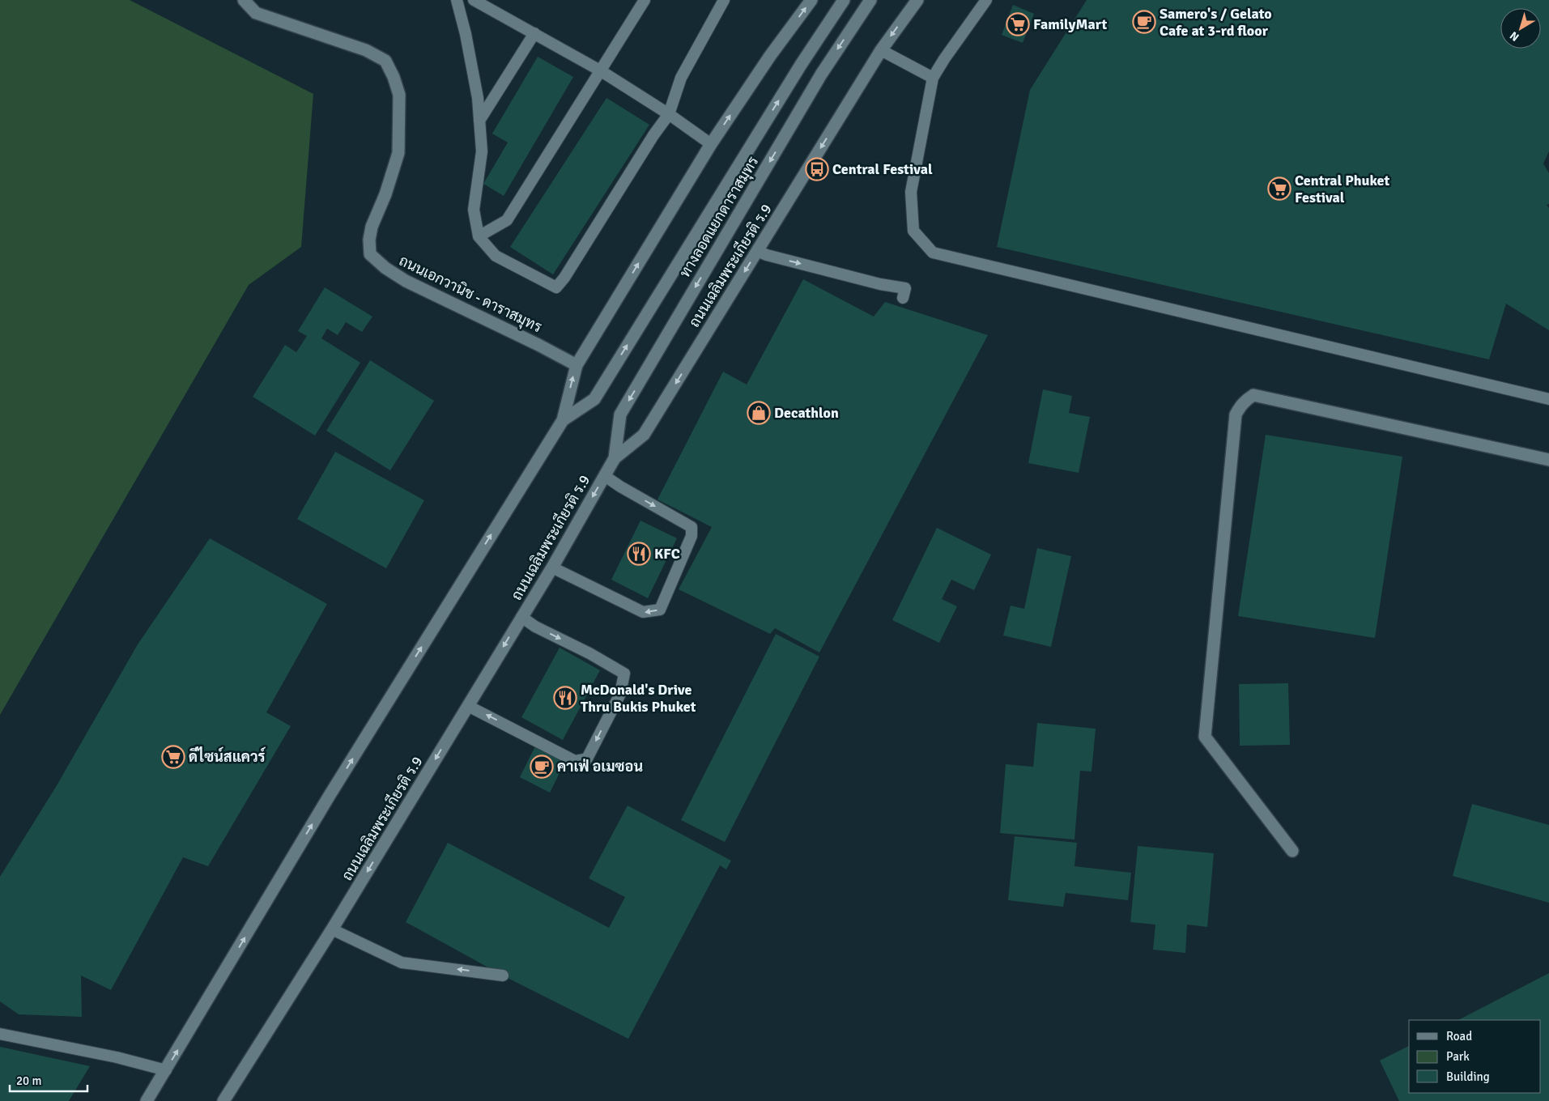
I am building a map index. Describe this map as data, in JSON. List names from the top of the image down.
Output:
{
  "streets": {
    "main road": ["ทางลอดแยกดาราสมุทร", "ถนนเฉลิมพระเกียรติ ร.9", "ถนนเอกวานิช - ดาราสมุทร"]
  },
  "crossings": [
    ["ทางลอดแยกดาราสมุทร", "ถนนเฉลิมพระเกียรติ ร.9"]
  ],
  "places": {
    "cafe": ["Samero's / Gelato Cafe at 3-rd floor", "คาเฟ่ อเมซอน"],
    "supermarket": ["FamilyMart", "Central Phuket Festival", "ดีไซน์สแควร์"],
    "bus stop": ["Central Festival"],
    "shop": ["Decathlon"],
    "restaurant": ["KFC", "McDonald's Drive Thru Bukis Phuket"]
  },
  "legend": ["Road", "Park", "Building"],
  "scale_bar": "20 m",
  "north": "bottom left"
}
